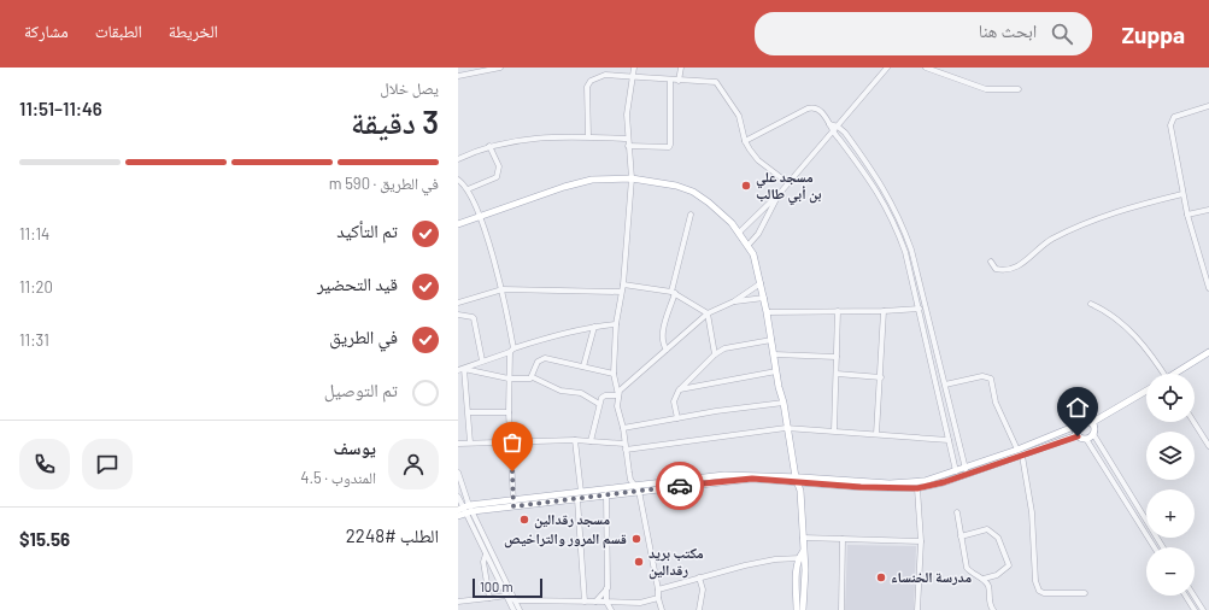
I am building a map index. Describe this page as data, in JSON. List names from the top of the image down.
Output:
{
  "places": [
    "مسجد علي بن أبي طالب",
    "مسجد رقدالين",
    "قسم المرور والتراخيص",
    "مكتب بريد رقدالين",
    "مدرسة الخنساء"
  ],
  "scale_bar": "100 m",
  "page": {
    "header": "Zuppa",
    "search": "ابحث هنا",
    "nav": ["الخريطة", "الطبقات", "مشاركة"],
    "heading": ["3 دقيقة", "يصل خلال", "11:46–11:51"],
    "panel": [
      "يوسف",
      "المندوب · 4.5",
      "الطلب #2248",
      "$15.56"
    ],
    "bar": "في الطريق · 590 m",
    "list": [
      ["تم التأكيد", "11:14"],
      ["قيد التحضير", "11:20"],
      ["في الطريق", "11:31"],
      "تم التوصيل"
    ],
    "map_buttons": ["+", "−"],
    "scale": "100 m"
  }
}
